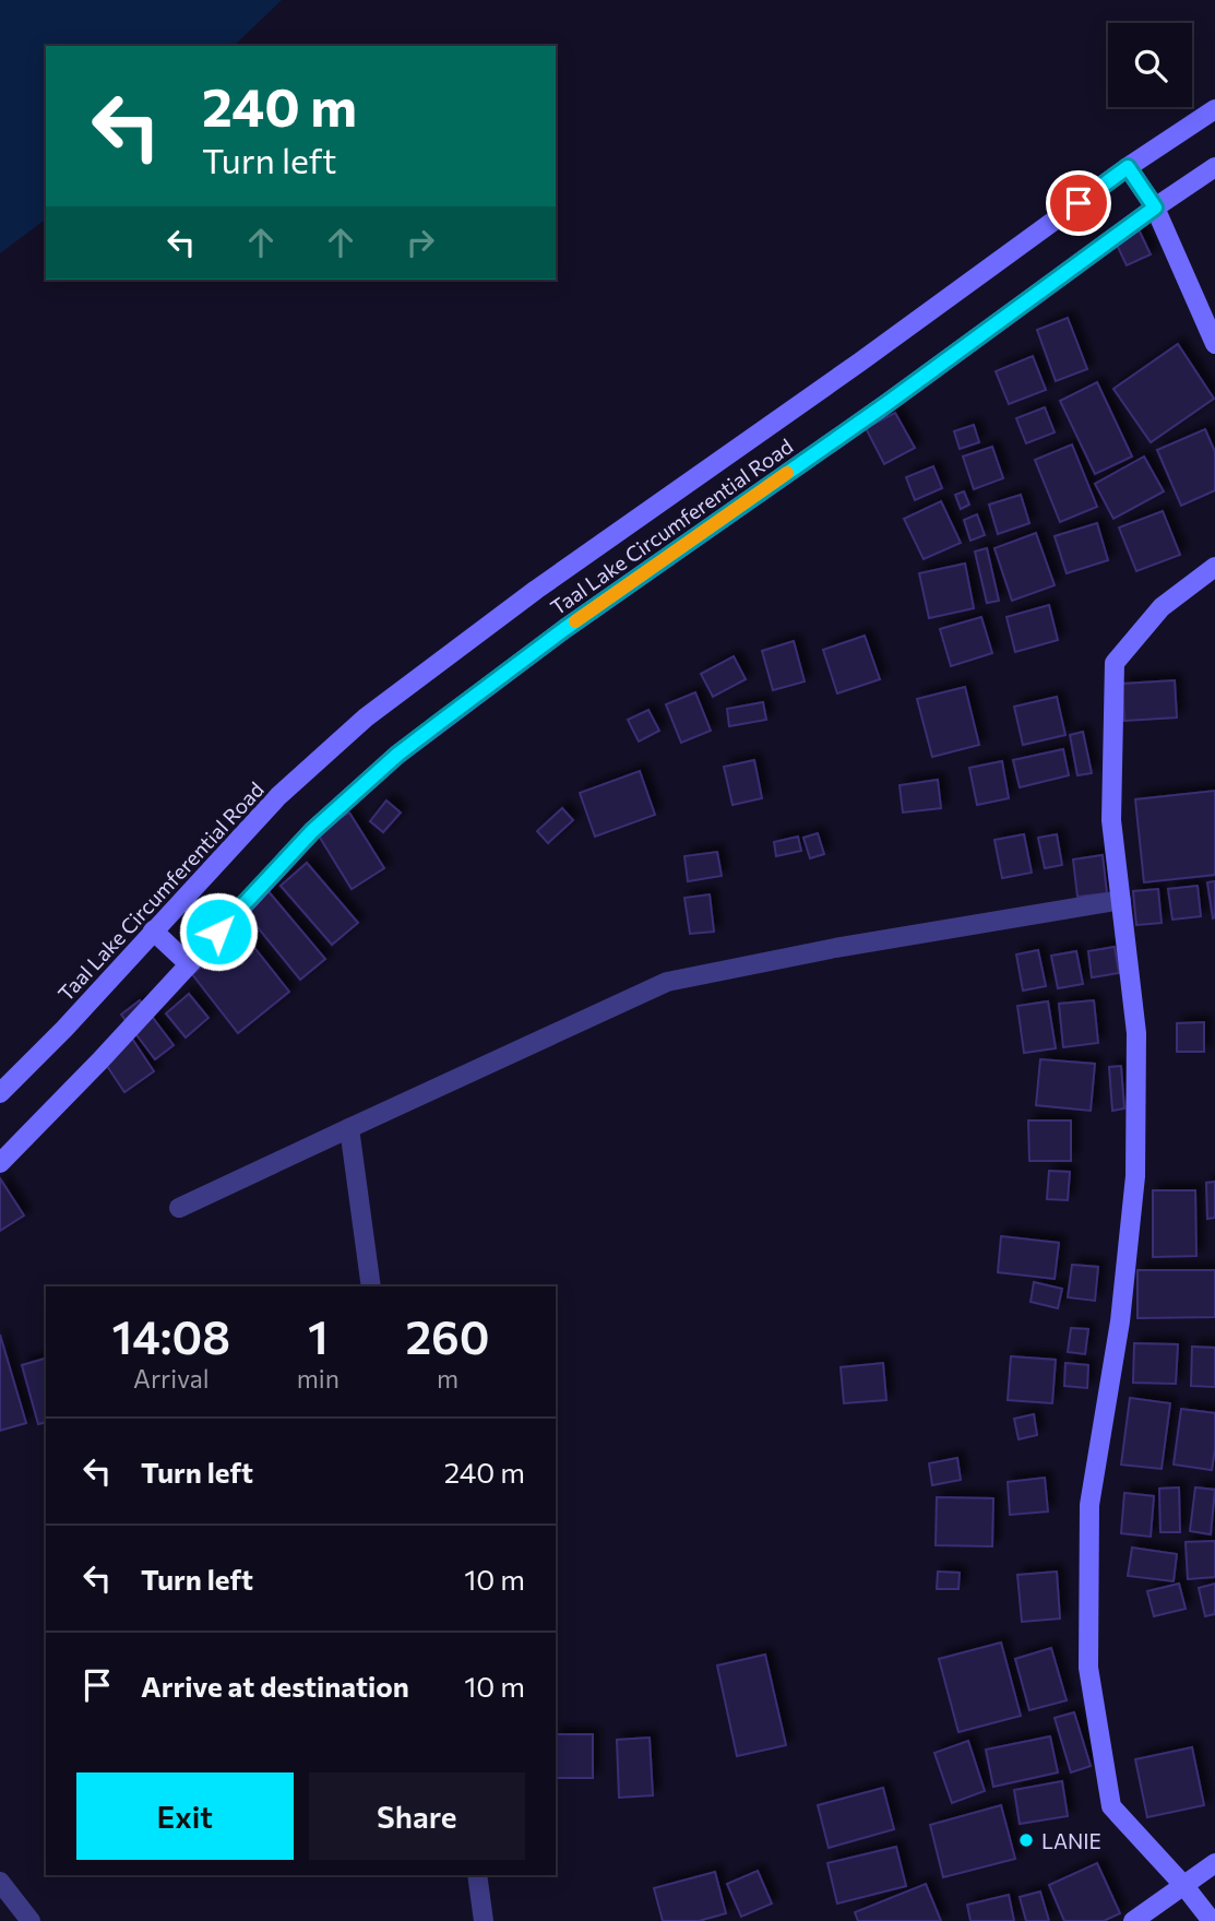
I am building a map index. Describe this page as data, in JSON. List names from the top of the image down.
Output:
{
  "streets": {
    "main road": ["Taal Lake Circumferential Road"]
  },
  "places": ["LANIE"],
  "page": {
    "turn": ["240 m", "Turn left"],
    "eta": [
      "14:08",
      "Arrival",
      "1",
      "min",
      "260",
      "m"
    ],
    "list": [
      {
        "name": "Turn left",
        "value": "240 m"
      },
      {
        "name": "Turn left",
        "value": "10 m"
      },
      {
        "name": "Arrive at destination",
        "value": "10 m"
      }
    ],
    "buttons": ["Exit", "Share"]
  }
}
